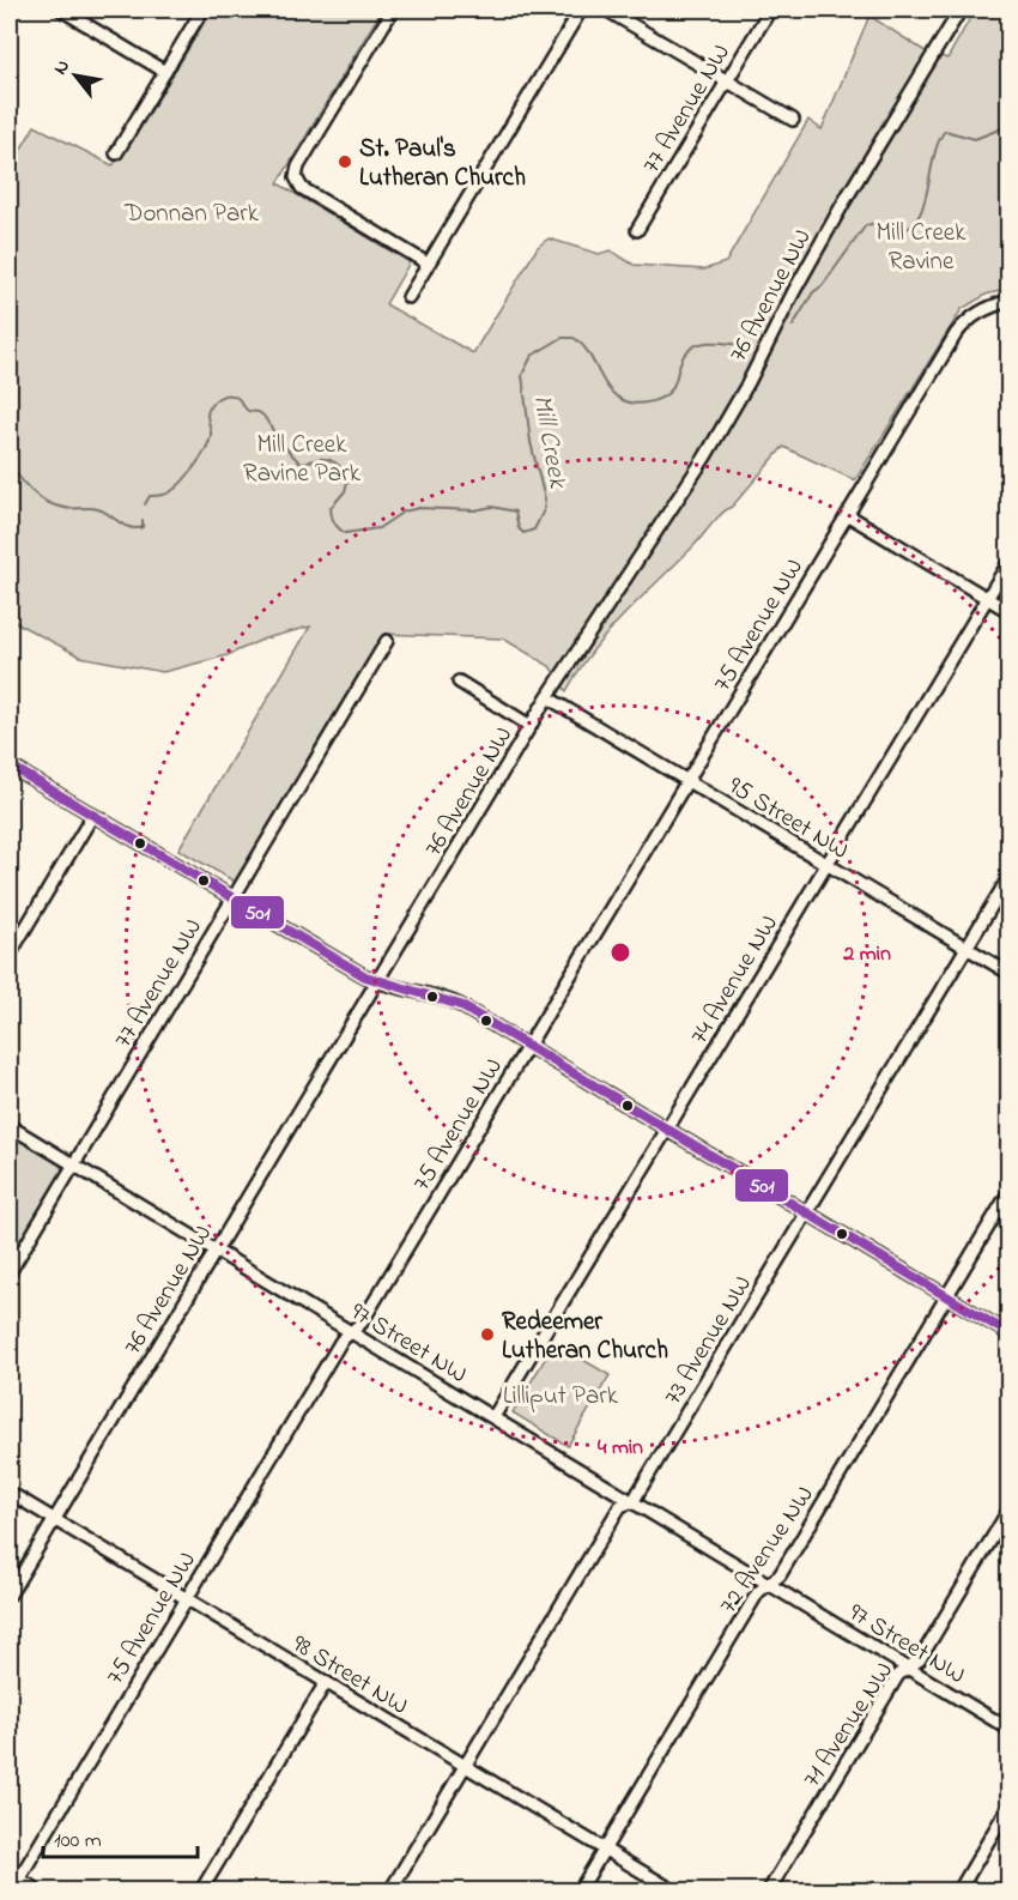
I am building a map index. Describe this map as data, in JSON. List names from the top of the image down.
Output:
{
  "streets": {
    "street": [
      "77 Avenue NW",
      "76 Avenue NW",
      "75 Avenue NW",
      "95 Street NW",
      "74 Avenue NW",
      "73 Avenue NW",
      "97 Street NW",
      "72 Avenue NW",
      "98 Street NW",
      "71 Avenue NW"
    ]
  },
  "crossings": [
    ["77 Avenue NW", "97 Street NW"],
    ["76 Avenue NW", "95 Street NW"],
    ["76 Avenue NW", "97 Street NW"],
    ["76 Avenue NW", "98 Street NW"],
    ["75 Avenue NW", "95 Street NW"],
    ["75 Avenue NW", "97 Street NW"],
    ["75 Avenue NW", "98 Street NW"],
    ["95 Street NW", "74 Avenue NW"],
    ["95 Street NW", "73 Avenue NW"],
    ["74 Avenue NW", "97 Street NW"],
    ["73 Avenue NW", "97 Street NW"],
    ["73 Avenue NW", "98 Street NW"],
    ["97 Street NW", "72 Avenue NW"],
    ["97 Street NW", "71 Avenue NW"],
    ["72 Avenue NW", "98 Street NW"]
  ],
  "water": ["Mill Creek"],
  "parks": [
    "Donnan Park",
    "Mill Creek Ravine",
    "Mill Creek Ravine Park",
    "Lilliput Park"
  ],
  "places": ["St. Paul's Lutheran Church", "Redeemer Lutheran Church"],
  "lines": ["transit line 501"],
  "scale_bar": "100 m",
  "north": "top left",
  "rings": ["2 min", "4 min"]
}
